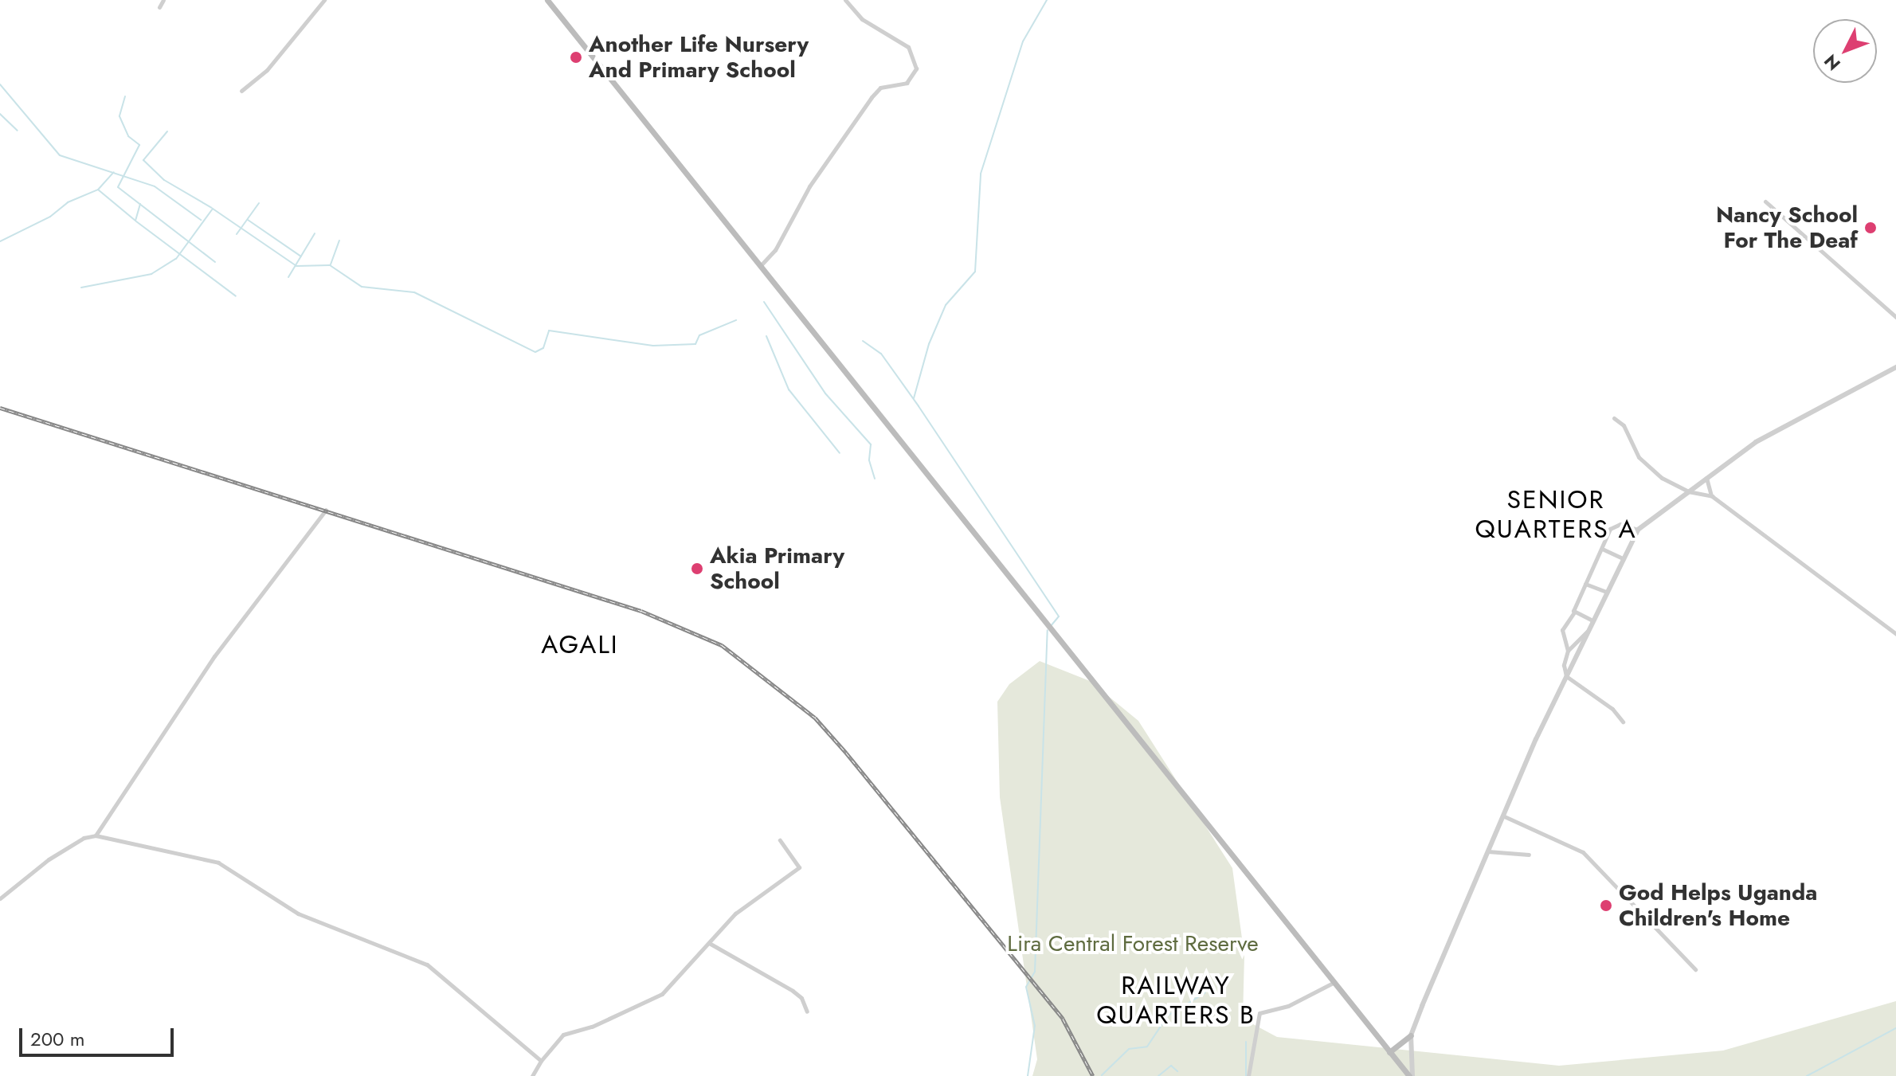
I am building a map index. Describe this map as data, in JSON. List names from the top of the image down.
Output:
{
  "districts": ["SENIOR QUARTERS A", "AGALI", "RAILWAY QUARTERS B"],
  "parks": ["Lira Central Forest Reserve"],
  "places": [
    "Another Life Nursery And Primary School",
    "Nancy School For The Deaf",
    "Akia Primary School",
    "God Helps Uganda Children's Home"
  ],
  "scale_bar": "200 m",
  "north": "bottom left"
}
